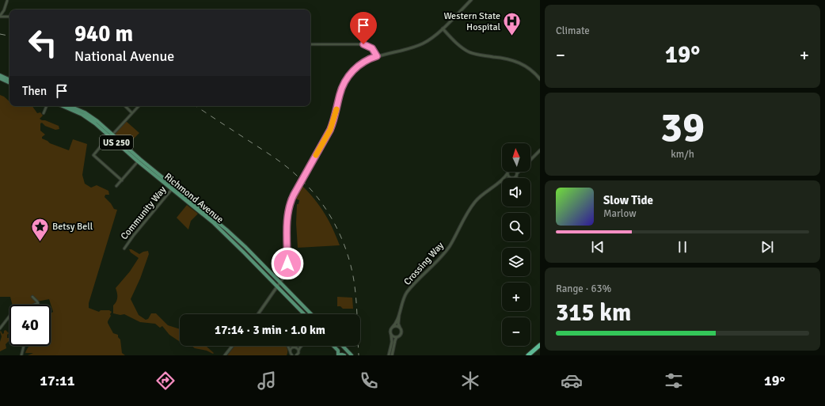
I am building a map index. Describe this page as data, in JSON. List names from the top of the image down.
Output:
{
  "streets": {
    "main road": ["US 250", "Richmond Avenue"],
    "street": ["Community Way", "Crossing Way"]
  },
  "crossings": [
    ["Richmond Avenue", "Community Way"]
  ],
  "places": {
    "hospital": ["Western State Hospital"],
    "place": ["Betsy Bell"]
  },
  "north": "top",
  "page": {
    "tile": [
      "Climate",
      ["39", "km/h"],
      ["Range · 63%", "315 km"]
    ],
    "turn": ["940 m", "National Avenue"],
    "heat": ["−", "19°", "+"],
    "then": "Then",
    "map_buttons": ["+", "−"],
    "song": ["Slow Tide", "Marlow"],
    "limit": "40",
    "trip": "17:14 · 3 min · 1.0 km",
    "tabs": ["17:11", "19°"]
  }
}
